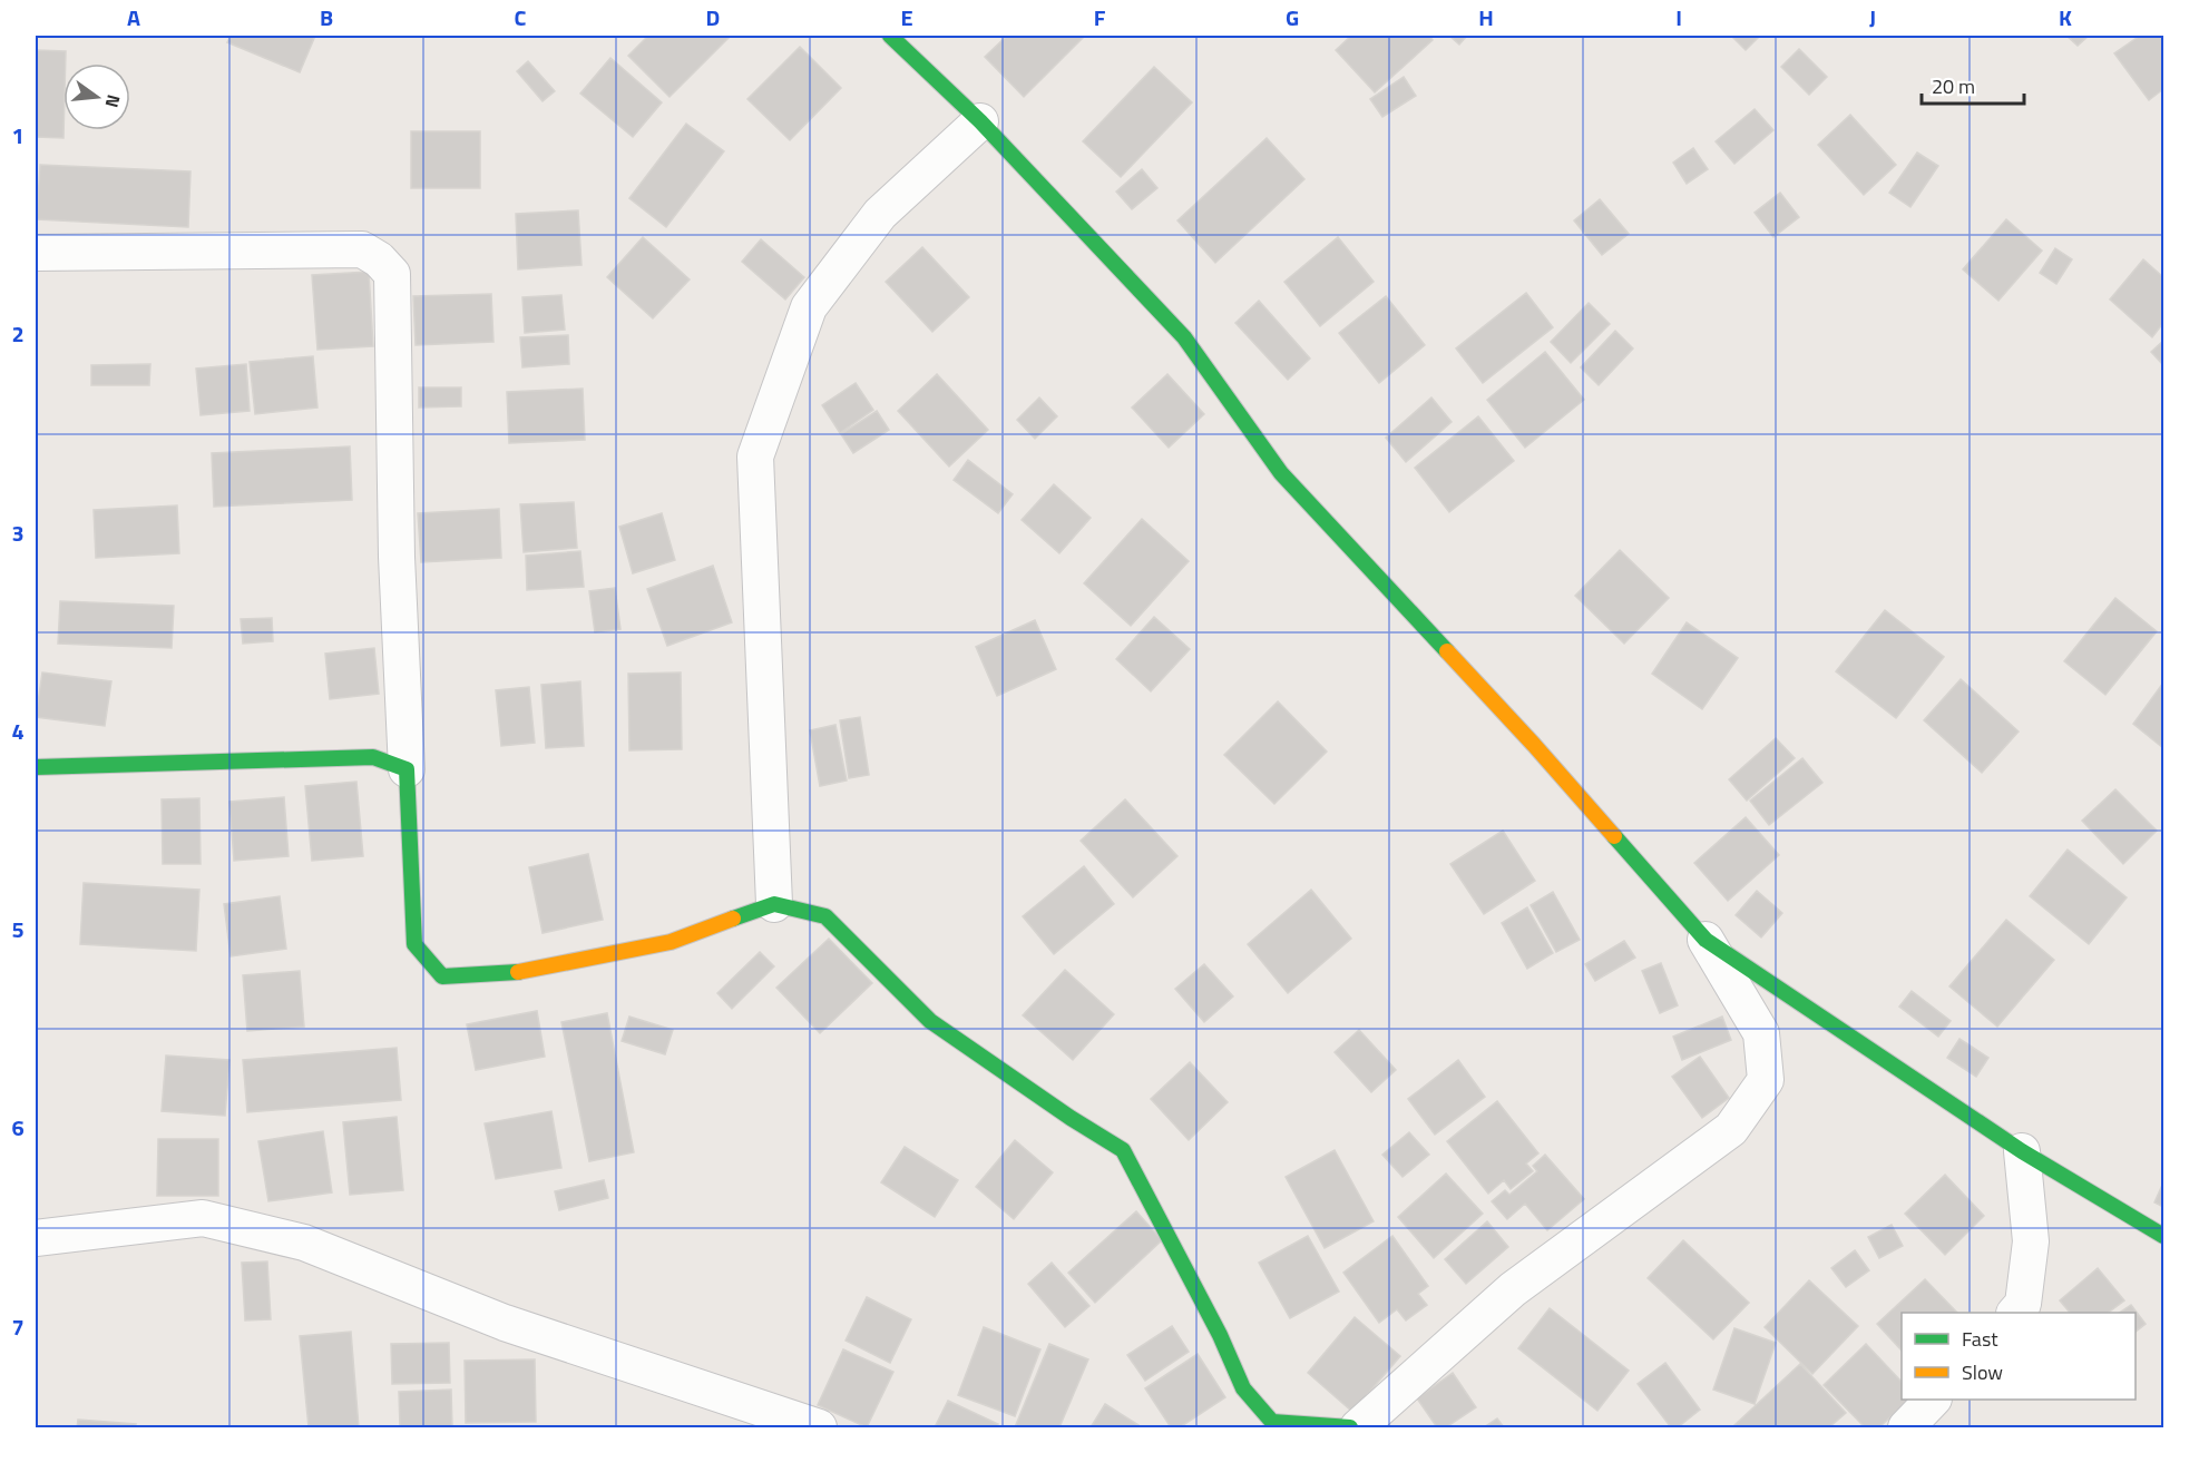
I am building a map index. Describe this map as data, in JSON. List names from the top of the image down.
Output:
{
  "legend": ["Fast", "Slow"],
  "scale_bar": "20 m",
  "north": "right",
  "grid": {
    "columns": [
      "A",
      "B",
      "C",
      "D",
      "E",
      "F",
      "G",
      "H",
      "I",
      "J",
      "K"
    ],
    "rows": [
      "1",
      "2",
      "3",
      "4",
      "5",
      "6",
      "7"
    ]
  }
}
